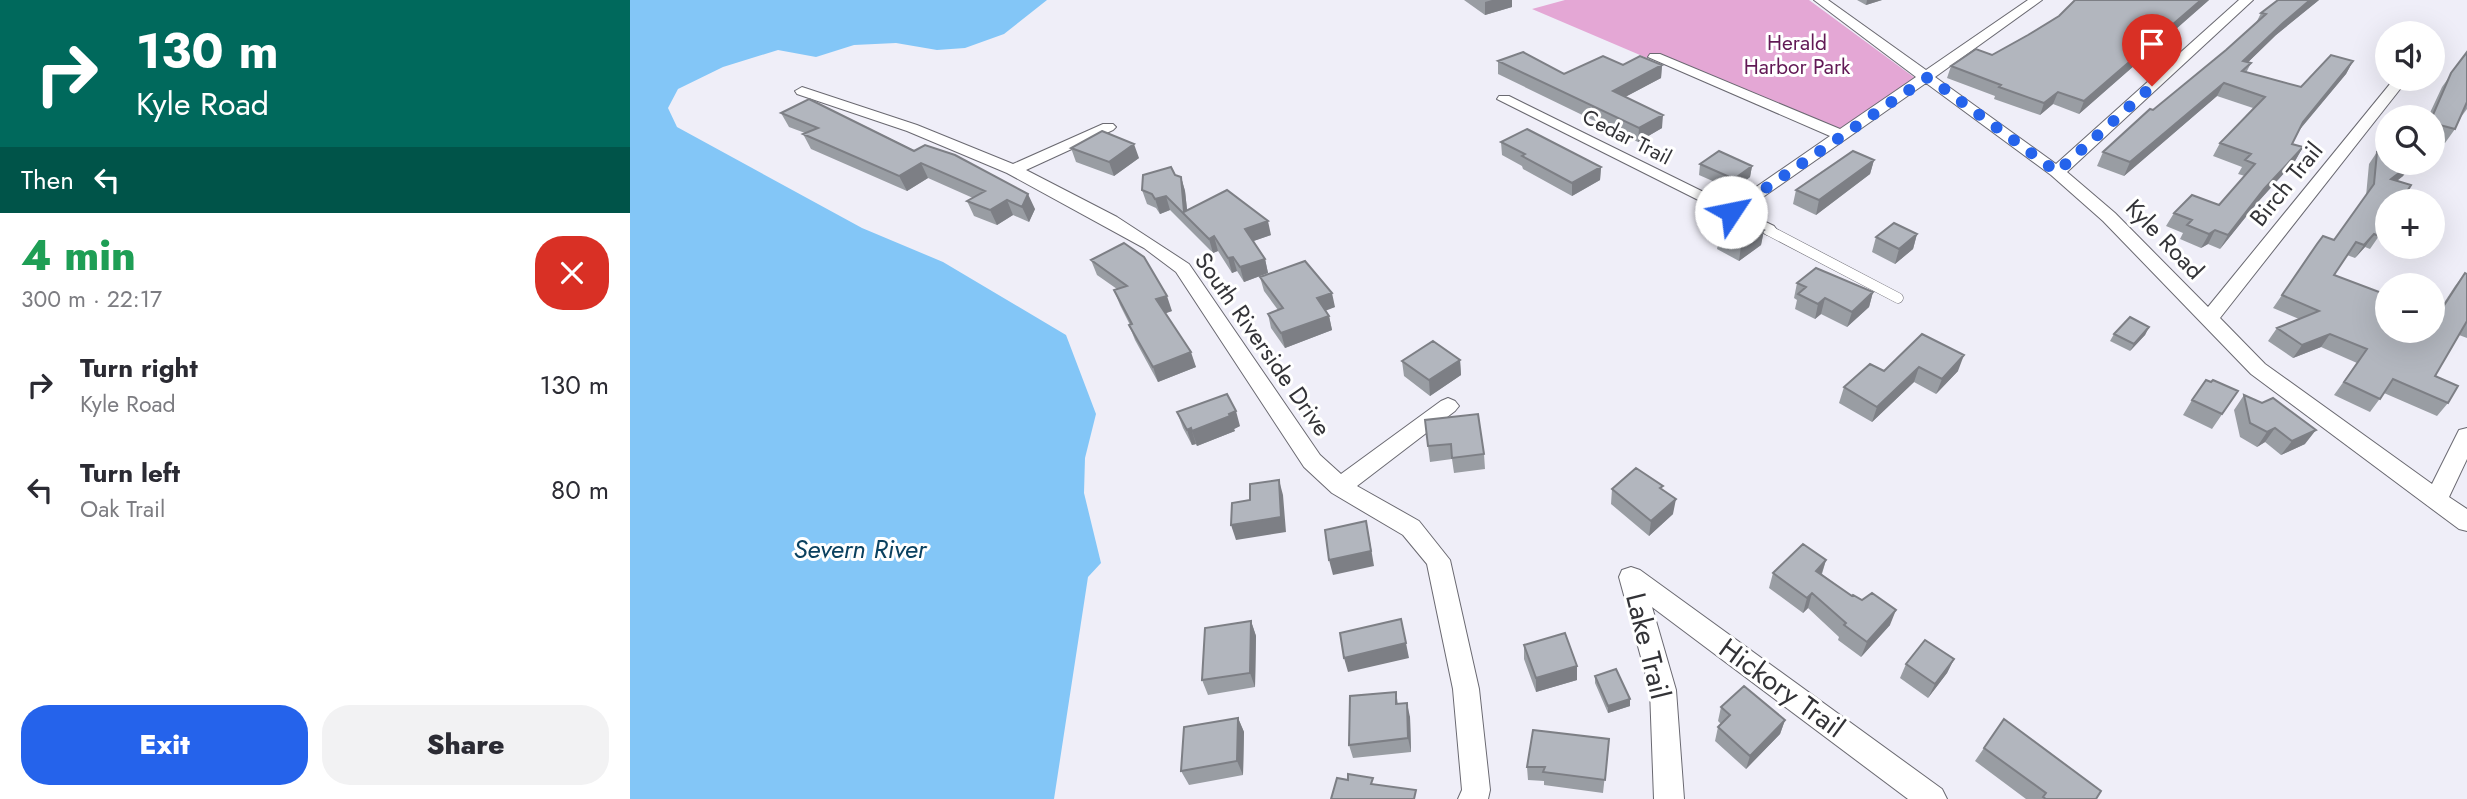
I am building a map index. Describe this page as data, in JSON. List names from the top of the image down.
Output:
{
  "streets": {
    "street": [
      "Cedar Trail",
      "Birch Trail",
      "Kyle Road",
      "South Riverside Drive",
      "Lake Trail",
      "Hickory Trail"
    ]
  },
  "crossings": [
    ["Birch Trail", "Kyle Road"],
    ["Lake Trail", "Hickory Trail"]
  ],
  "water": ["Severn River"],
  "parks": ["Herald Harbor Park"],
  "page": {
    "turn": ["130 m", "Kyle Road"],
    "map_buttons": ["+", "−"],
    "then": "Then",
    "heading": ["4 min", "300 m · 22:17"],
    "list": [
      {
        "name": "Turn right",
        "note": "Kyle Road",
        "value": "130 m"
      },
      {
        "name": "Turn left",
        "note": "Oak Trail",
        "value": "80 m"
      }
    ],
    "buttons": ["Exit", "Share"]
  }
}
